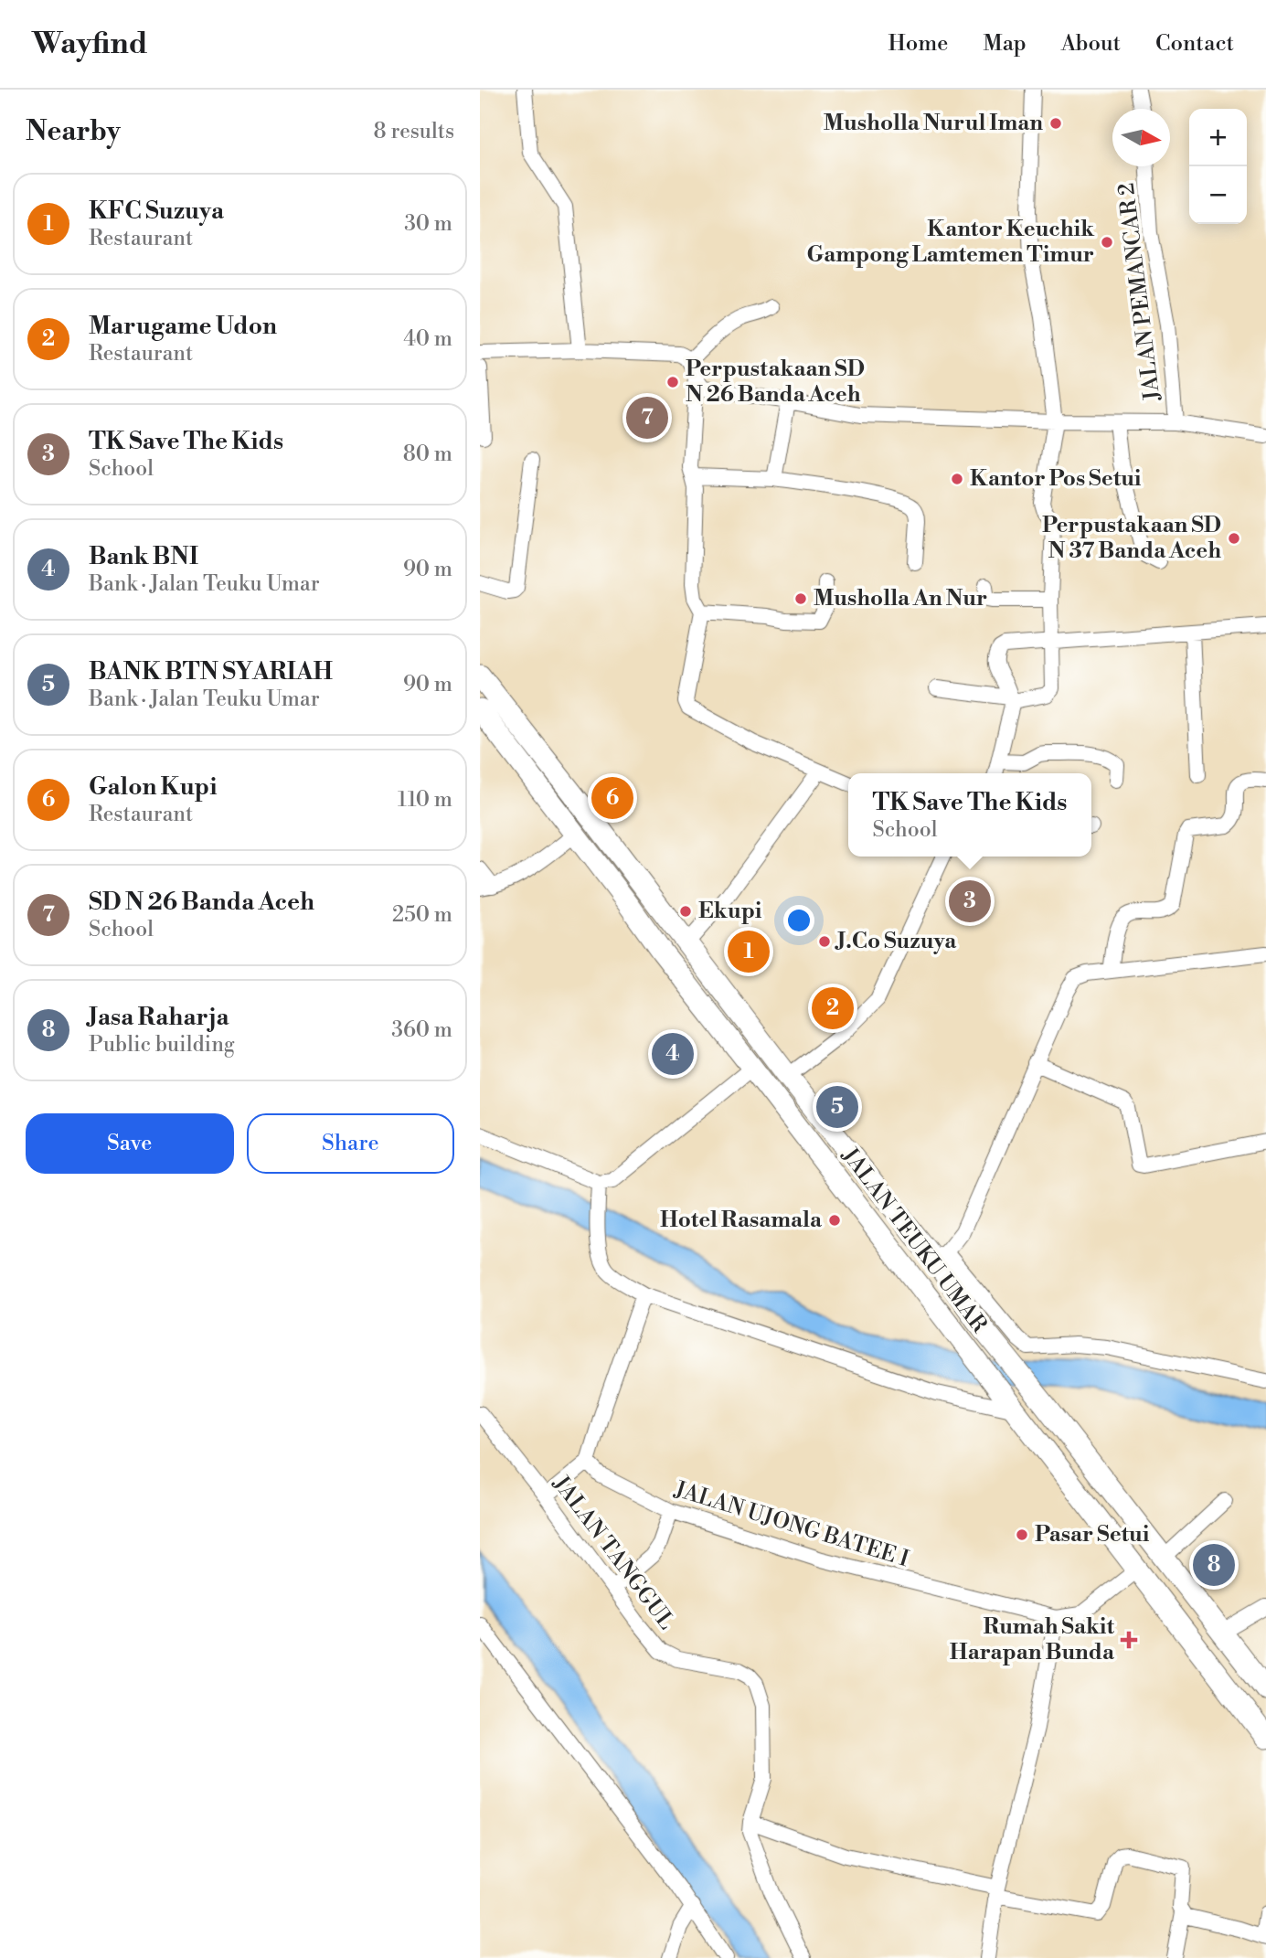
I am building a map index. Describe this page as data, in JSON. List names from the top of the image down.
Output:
{
  "streets": {
    "highway": ["JALAN TEUKU UMAR"],
    "street": ["JALAN PEMANCAR 2", "JALAN UJONG BATEE I", "JALAN TANGGUL"]
  },
  "places": {
    "other": [
      "Musholla Nurul Iman",
      "Kantor Keuchik Gampong Lamtemen Timur",
      "Perpustakaan SD N 26 Banda Aceh",
      "Kantor Pos Setui",
      "Perpustakaan SD N 37 Banda Aceh",
      "Musholla An Nur",
      "Ekupi",
      "J.Co Suzuya",
      "Hotel Rasamala",
      "Pasar Setui"
    ],
    "health": ["Rumah Sakit Harapan Bunda"]
  },
  "north": "right",
  "page": {
    "header": "Wayfind",
    "nav": [
      "Home",
      "Map",
      "About",
      "Contact"
    ],
    "heading": ["Nearby", "8 results"],
    "map_buttons": ["+", "−"],
    "list": [
      {
        "mark": "1",
        "name": "KFC Suzuya",
        "note": "Restaurant",
        "value": "30 m"
      },
      {
        "mark": "2",
        "name": "Marugame Udon",
        "note": "Restaurant",
        "value": "40 m"
      },
      {
        "mark": "3",
        "name": "TK Save The Kids",
        "note": "School",
        "value": "80 m"
      },
      {
        "mark": "4",
        "name": "Bank BNI",
        "note": "Bank · Jalan Teuku Umar",
        "value": "90 m"
      },
      {
        "mark": "5",
        "name": "BANK BTN SYARIAH",
        "note": "Bank · Jalan Teuku Umar",
        "value": "90 m"
      },
      {
        "mark": "6",
        "name": "Galon Kupi",
        "note": "Restaurant",
        "value": "110 m"
      },
      {
        "mark": "7",
        "name": "SD N 26 Banda Aceh",
        "note": "School",
        "value": "250 m"
      },
      {
        "mark": "8",
        "name": "Jasa Raharja",
        "note": "Public building",
        "value": "360 m"
      }
    ],
    "pins": [
      "7",
      "6",
      "3",
      "1",
      "2",
      "4",
      "5",
      "8"
    ],
    "popup": ["TK Save The Kids", "School"],
    "buttons": ["Save", "Share"]
  }
}
